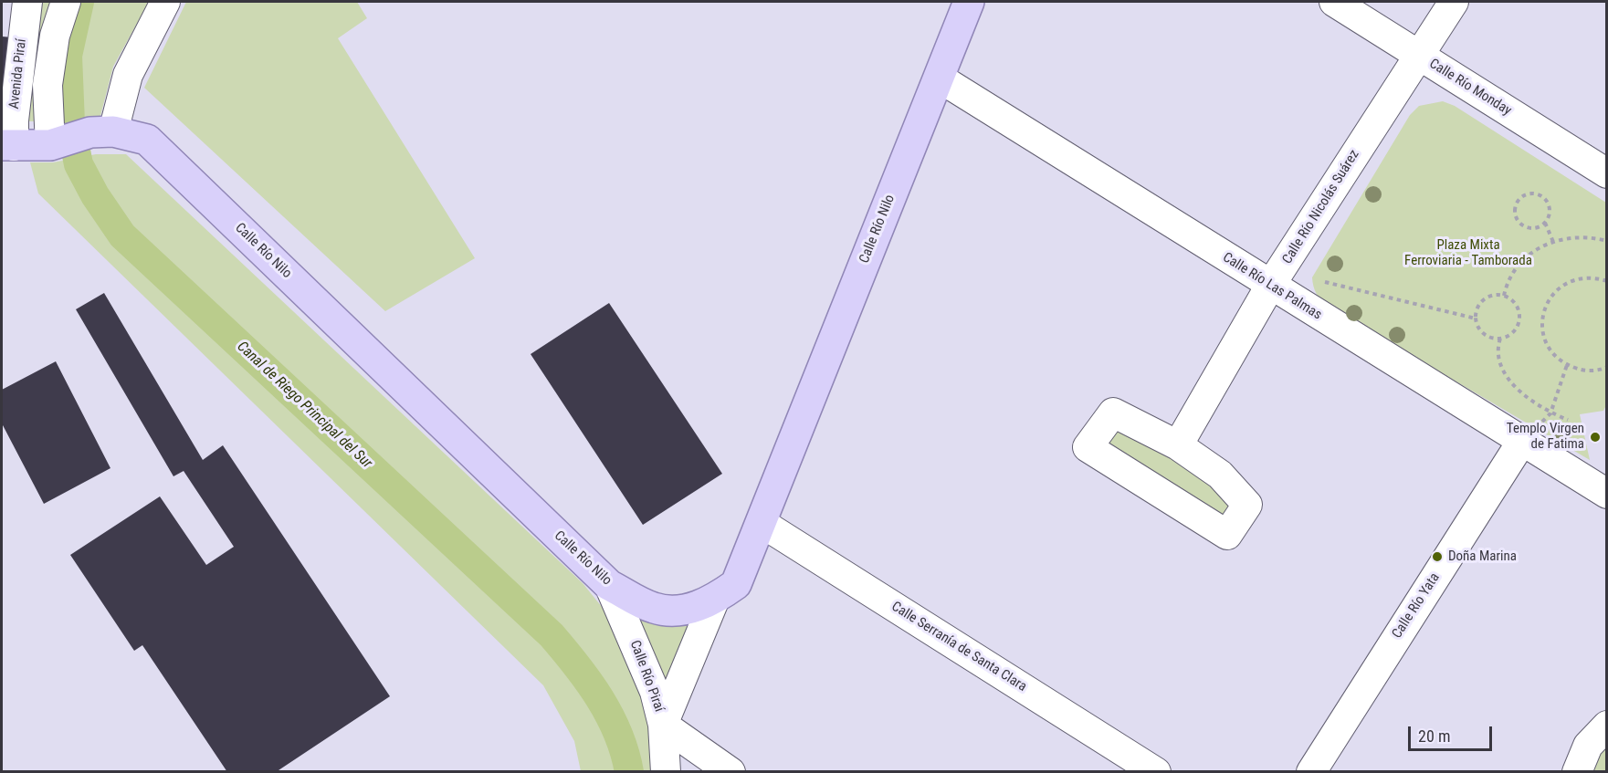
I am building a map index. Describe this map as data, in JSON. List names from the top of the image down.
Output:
{
  "streets": {
    "main road": ["Calle Río Nilo"],
    "street": [
      "Avenida Piraí",
      "Calle Río Monday",
      "Calle Río Nicolás Suárez",
      "Calle Río Las Palmas",
      "Calle Río Yata",
      "Calle Serranía de Santa Clara",
      "Calle Río Piraí"
    ]
  },
  "crossings": [
    ["Avenida Piraí", "Calle Río Nilo"],
    ["Calle Río Monday", "Calle Río Nicolás Suárez"],
    ["Calle Río Nicolás Suárez", "Calle Río Las Palmas"],
    ["Calle Río Nilo", "Calle Río Las Palmas"],
    ["Calle Río Nilo", "Calle Serranía de Santa Clara"],
    ["Calle Río Nilo", "Calle Río Piraí"],
    ["Calle Río Las Palmas", "Calle Río Yata"]
  ],
  "water": ["Canal de Riego Principal del Sur"],
  "parks": ["Plaza Mixta Ferroviaria - Tamborada"],
  "places": ["Templo Virgen de Fatima", "Doña Marina"],
  "scale_bar": "20 m"
}
